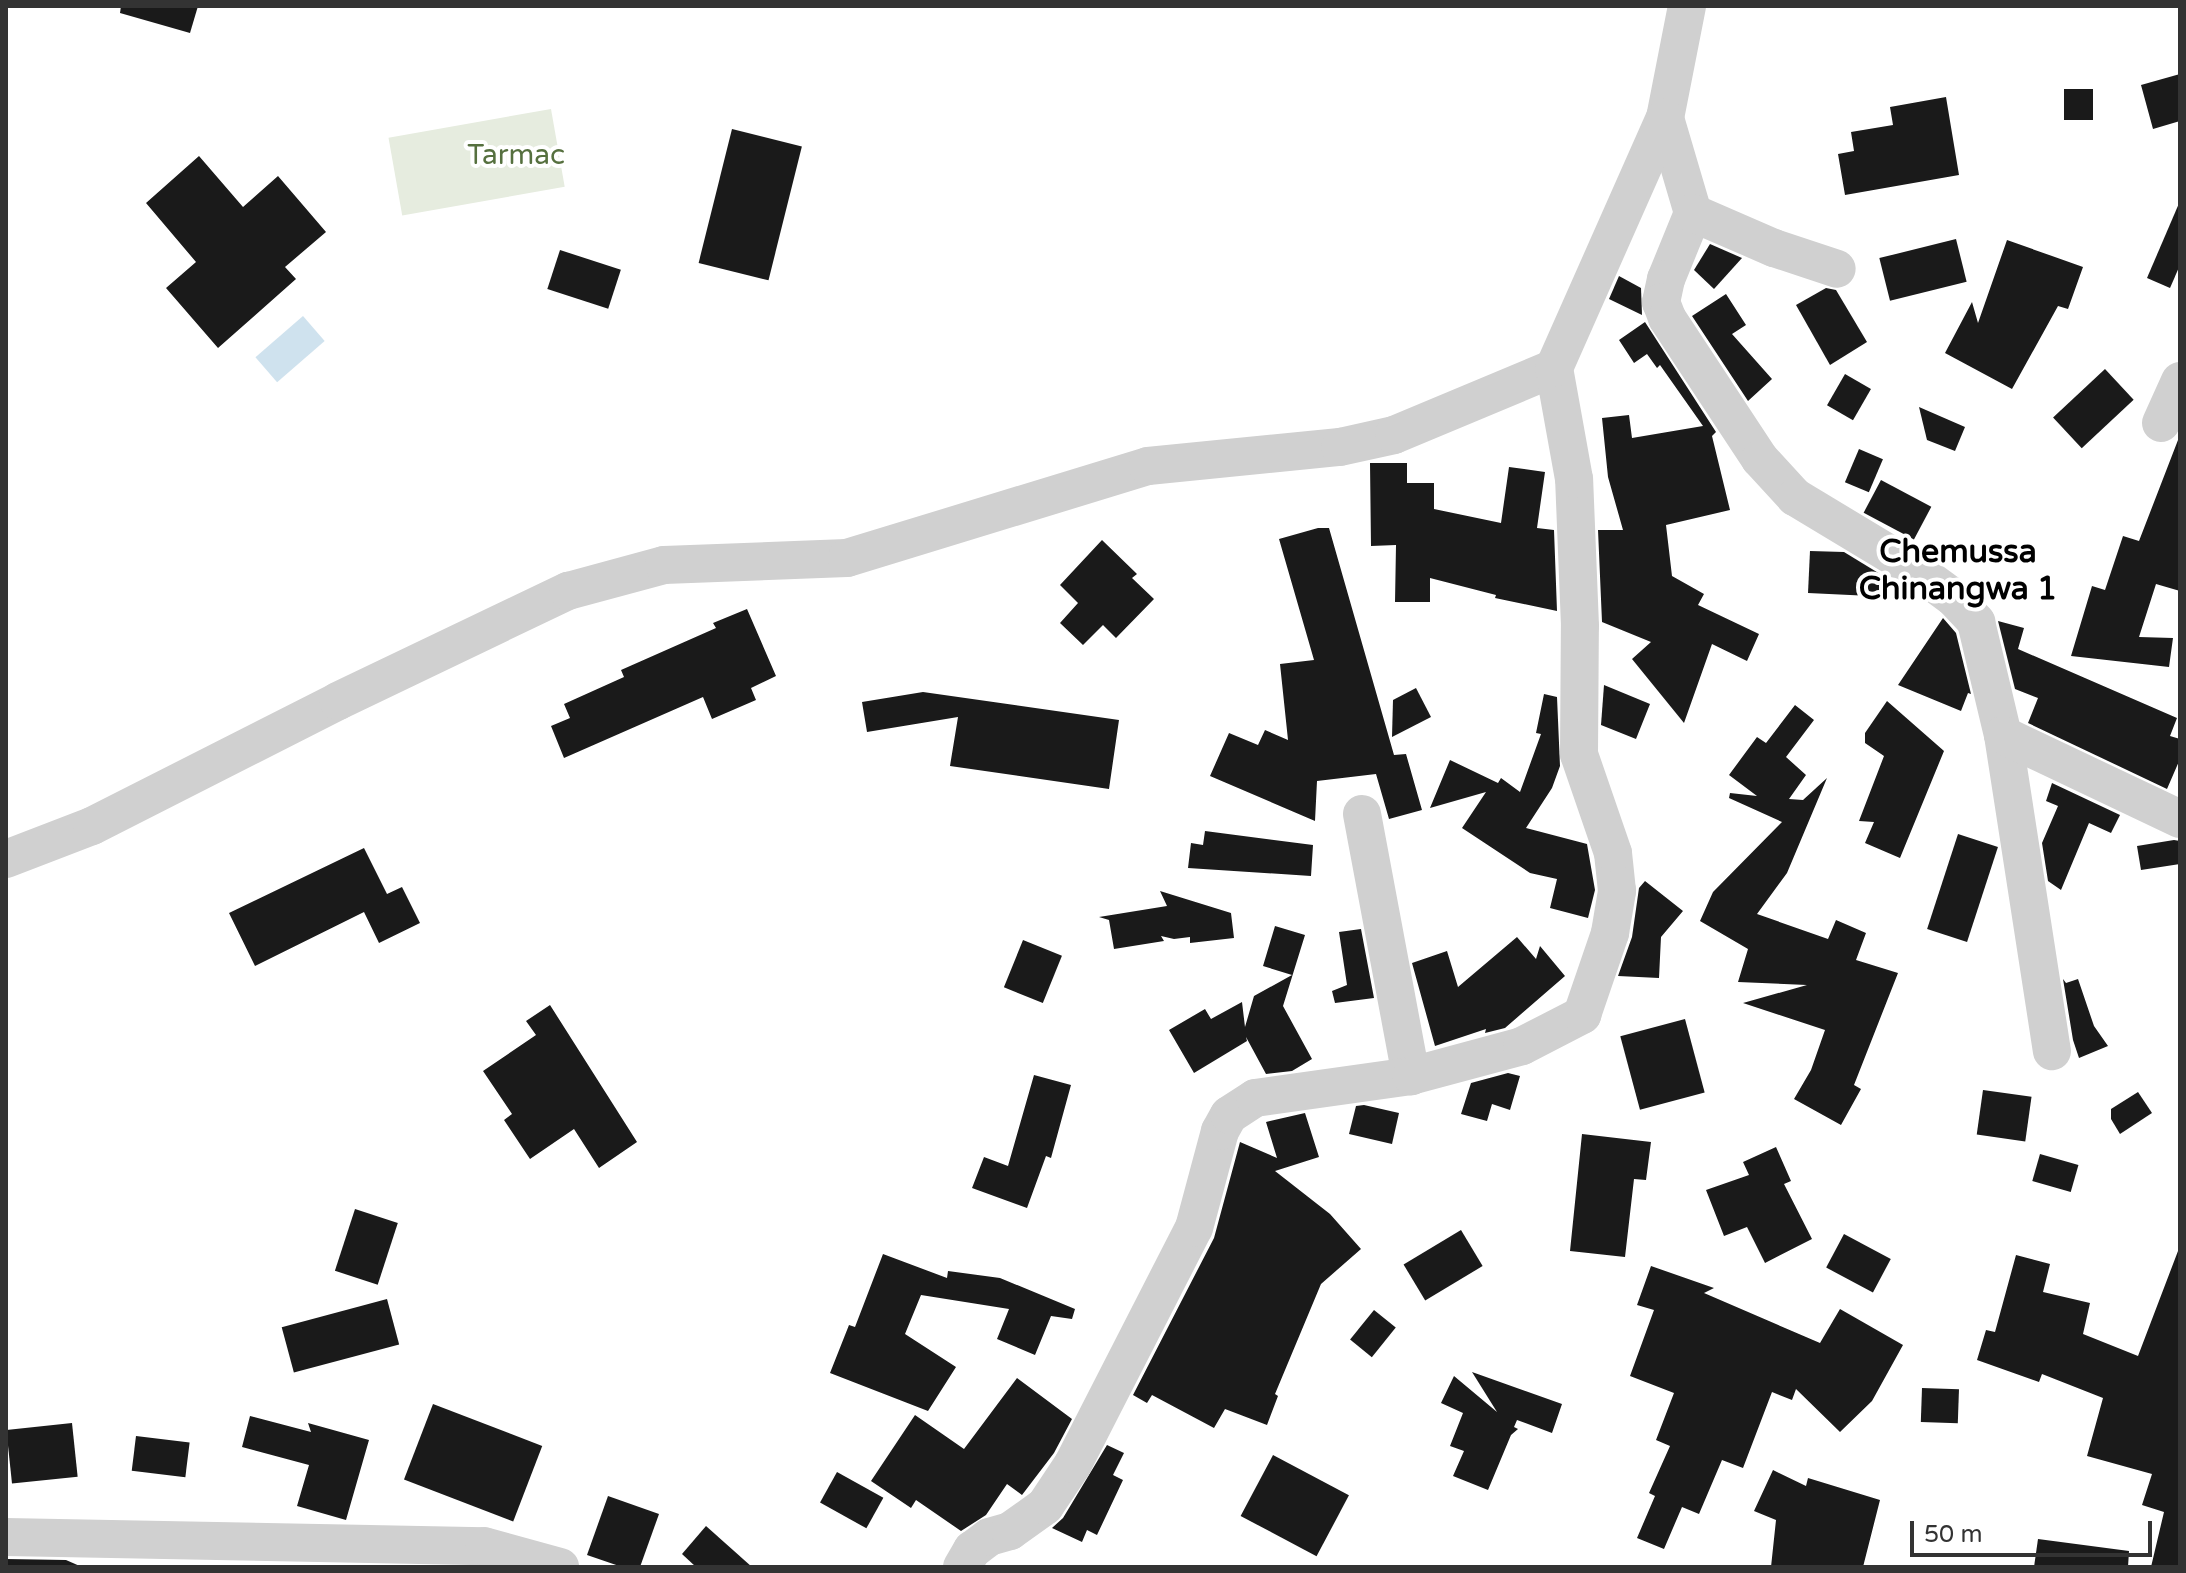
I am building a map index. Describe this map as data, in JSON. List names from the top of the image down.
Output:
{
  "districts": ["Chemussa Chinangwa 1"],
  "parks": ["Tarmac"],
  "scale_bar": "50 m"
}
